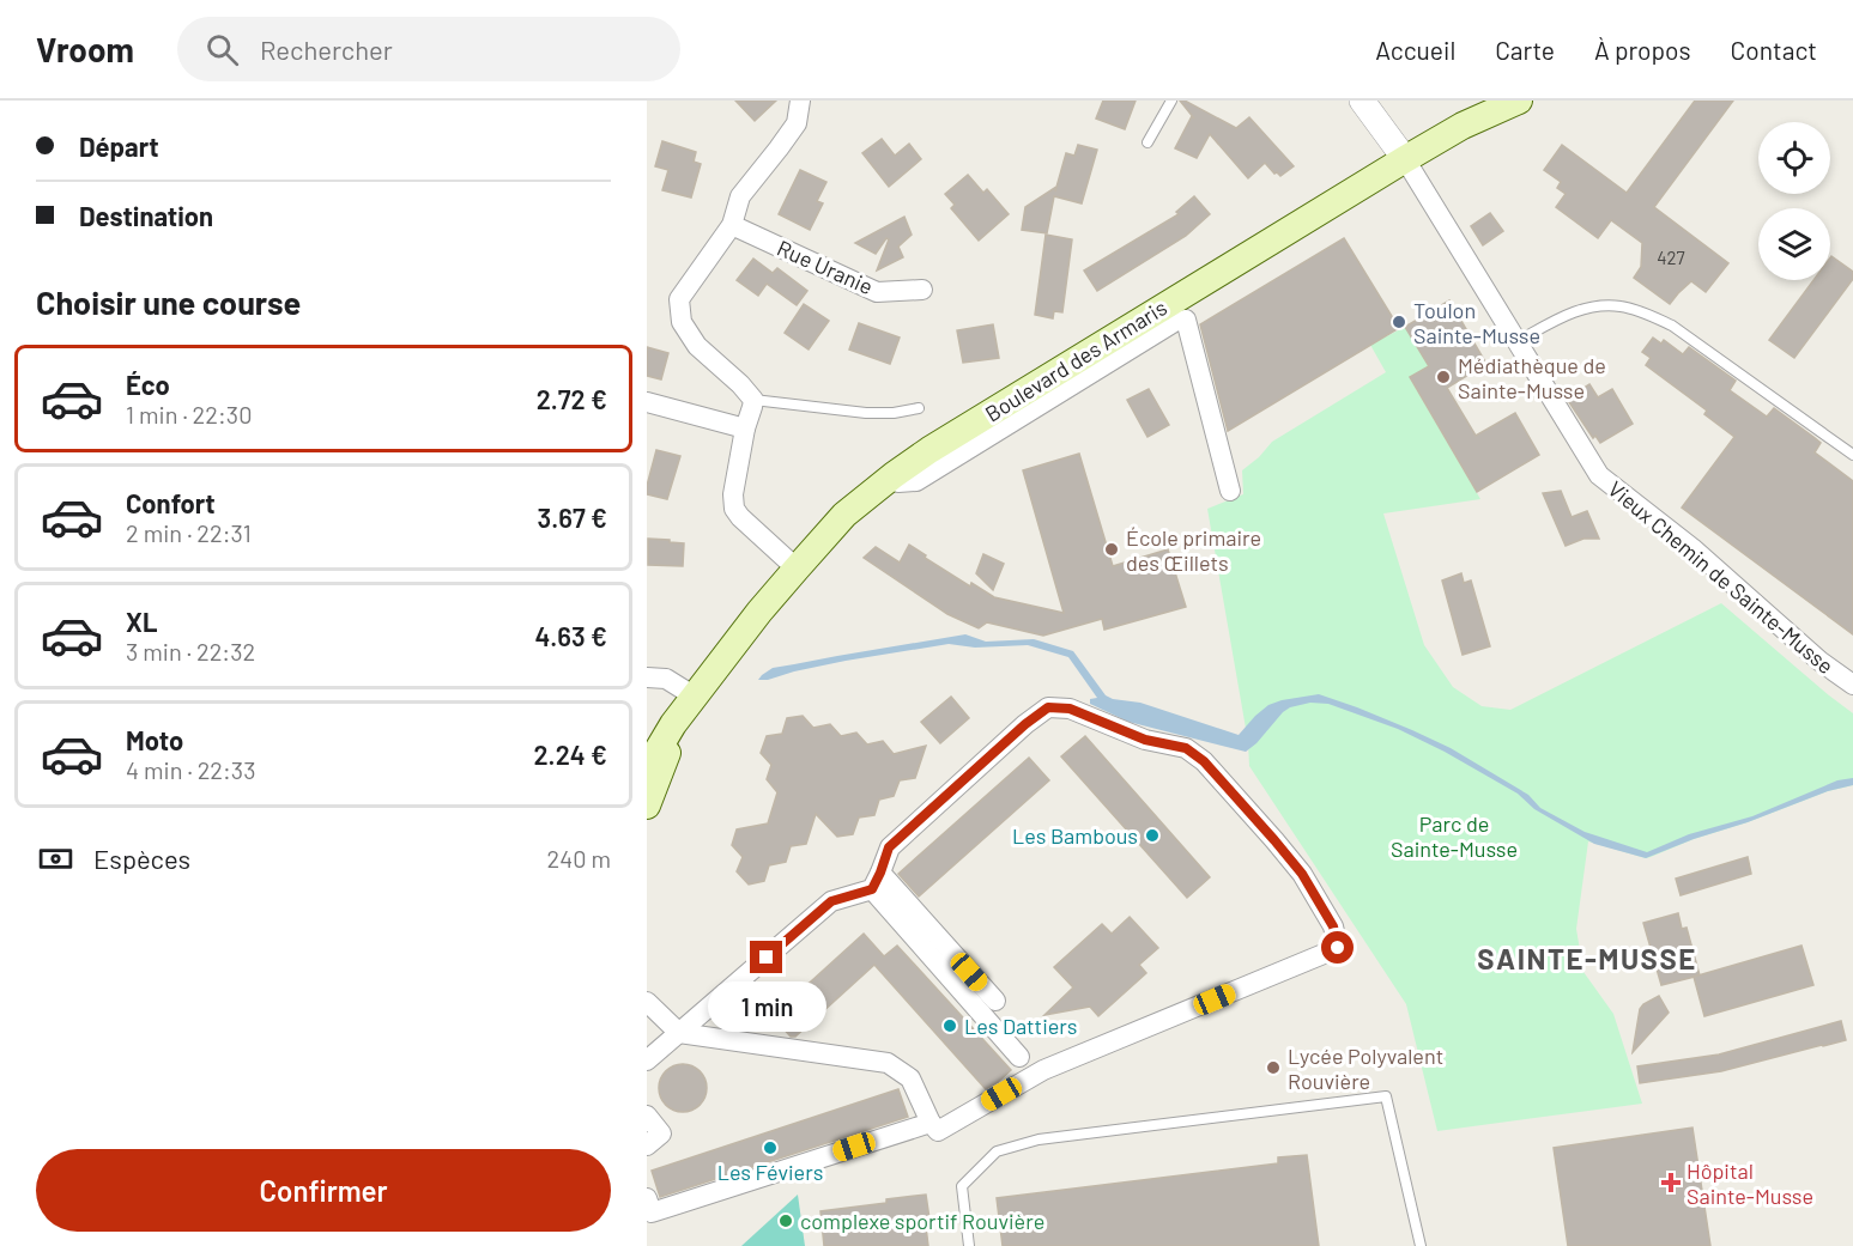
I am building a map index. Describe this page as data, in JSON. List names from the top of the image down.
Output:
{
  "streets": {
    "main road": ["Boulevard des Armaris"],
    "street": ["Rue Uranie", "Vieux Chemin de Sainte-Musse"]
  },
  "crossings": [
    ["Boulevard des Armaris", "Vieux Chemin de Sainte-Musse"]
  ],
  "districts": ["SAINTE-MUSSE"],
  "parks": ["Parc de Sainte-Musse"],
  "places": {
    "other": [
      "Toulon Sainte-Musse",
      "Médiathèque de Sainte-Musse",
      "École primaire des Œillets",
      "Les Bambous",
      "Les Dattiers",
      "Lycée Polyvalent Rouvière",
      "Les Féviers",
      "complexe sportif Rouvière"
    ],
    "health": ["Hôpital Sainte-Musse"]
  },
  "house_numbers": ["427"],
  "page": {
    "header": "Vroom",
    "search": "Rechercher",
    "nav": [
      "Accueil",
      "Carte",
      "À propos",
      "Contact"
    ],
    "banner": ["Départ", "Destination"],
    "heading": "Choisir une course",
    "list": [
      {
        "name": "Éco",
        "note": "1 min · 22:30",
        "value": "2.72 €"
      },
      {
        "name": "Confort",
        "note": "2 min · 22:31",
        "value": "3.67 €"
      },
      {
        "name": "XL",
        "note": "3 min · 22:32",
        "value": "4.63 €"
      },
      {
        "name": "Moto",
        "note": "4 min · 22:33",
        "value": "2.24 €"
      }
    ],
    "pay": ["Espèces", "240 m"],
    "bubble": "1 min",
    "buttons": "Confirmer"
  }
}
